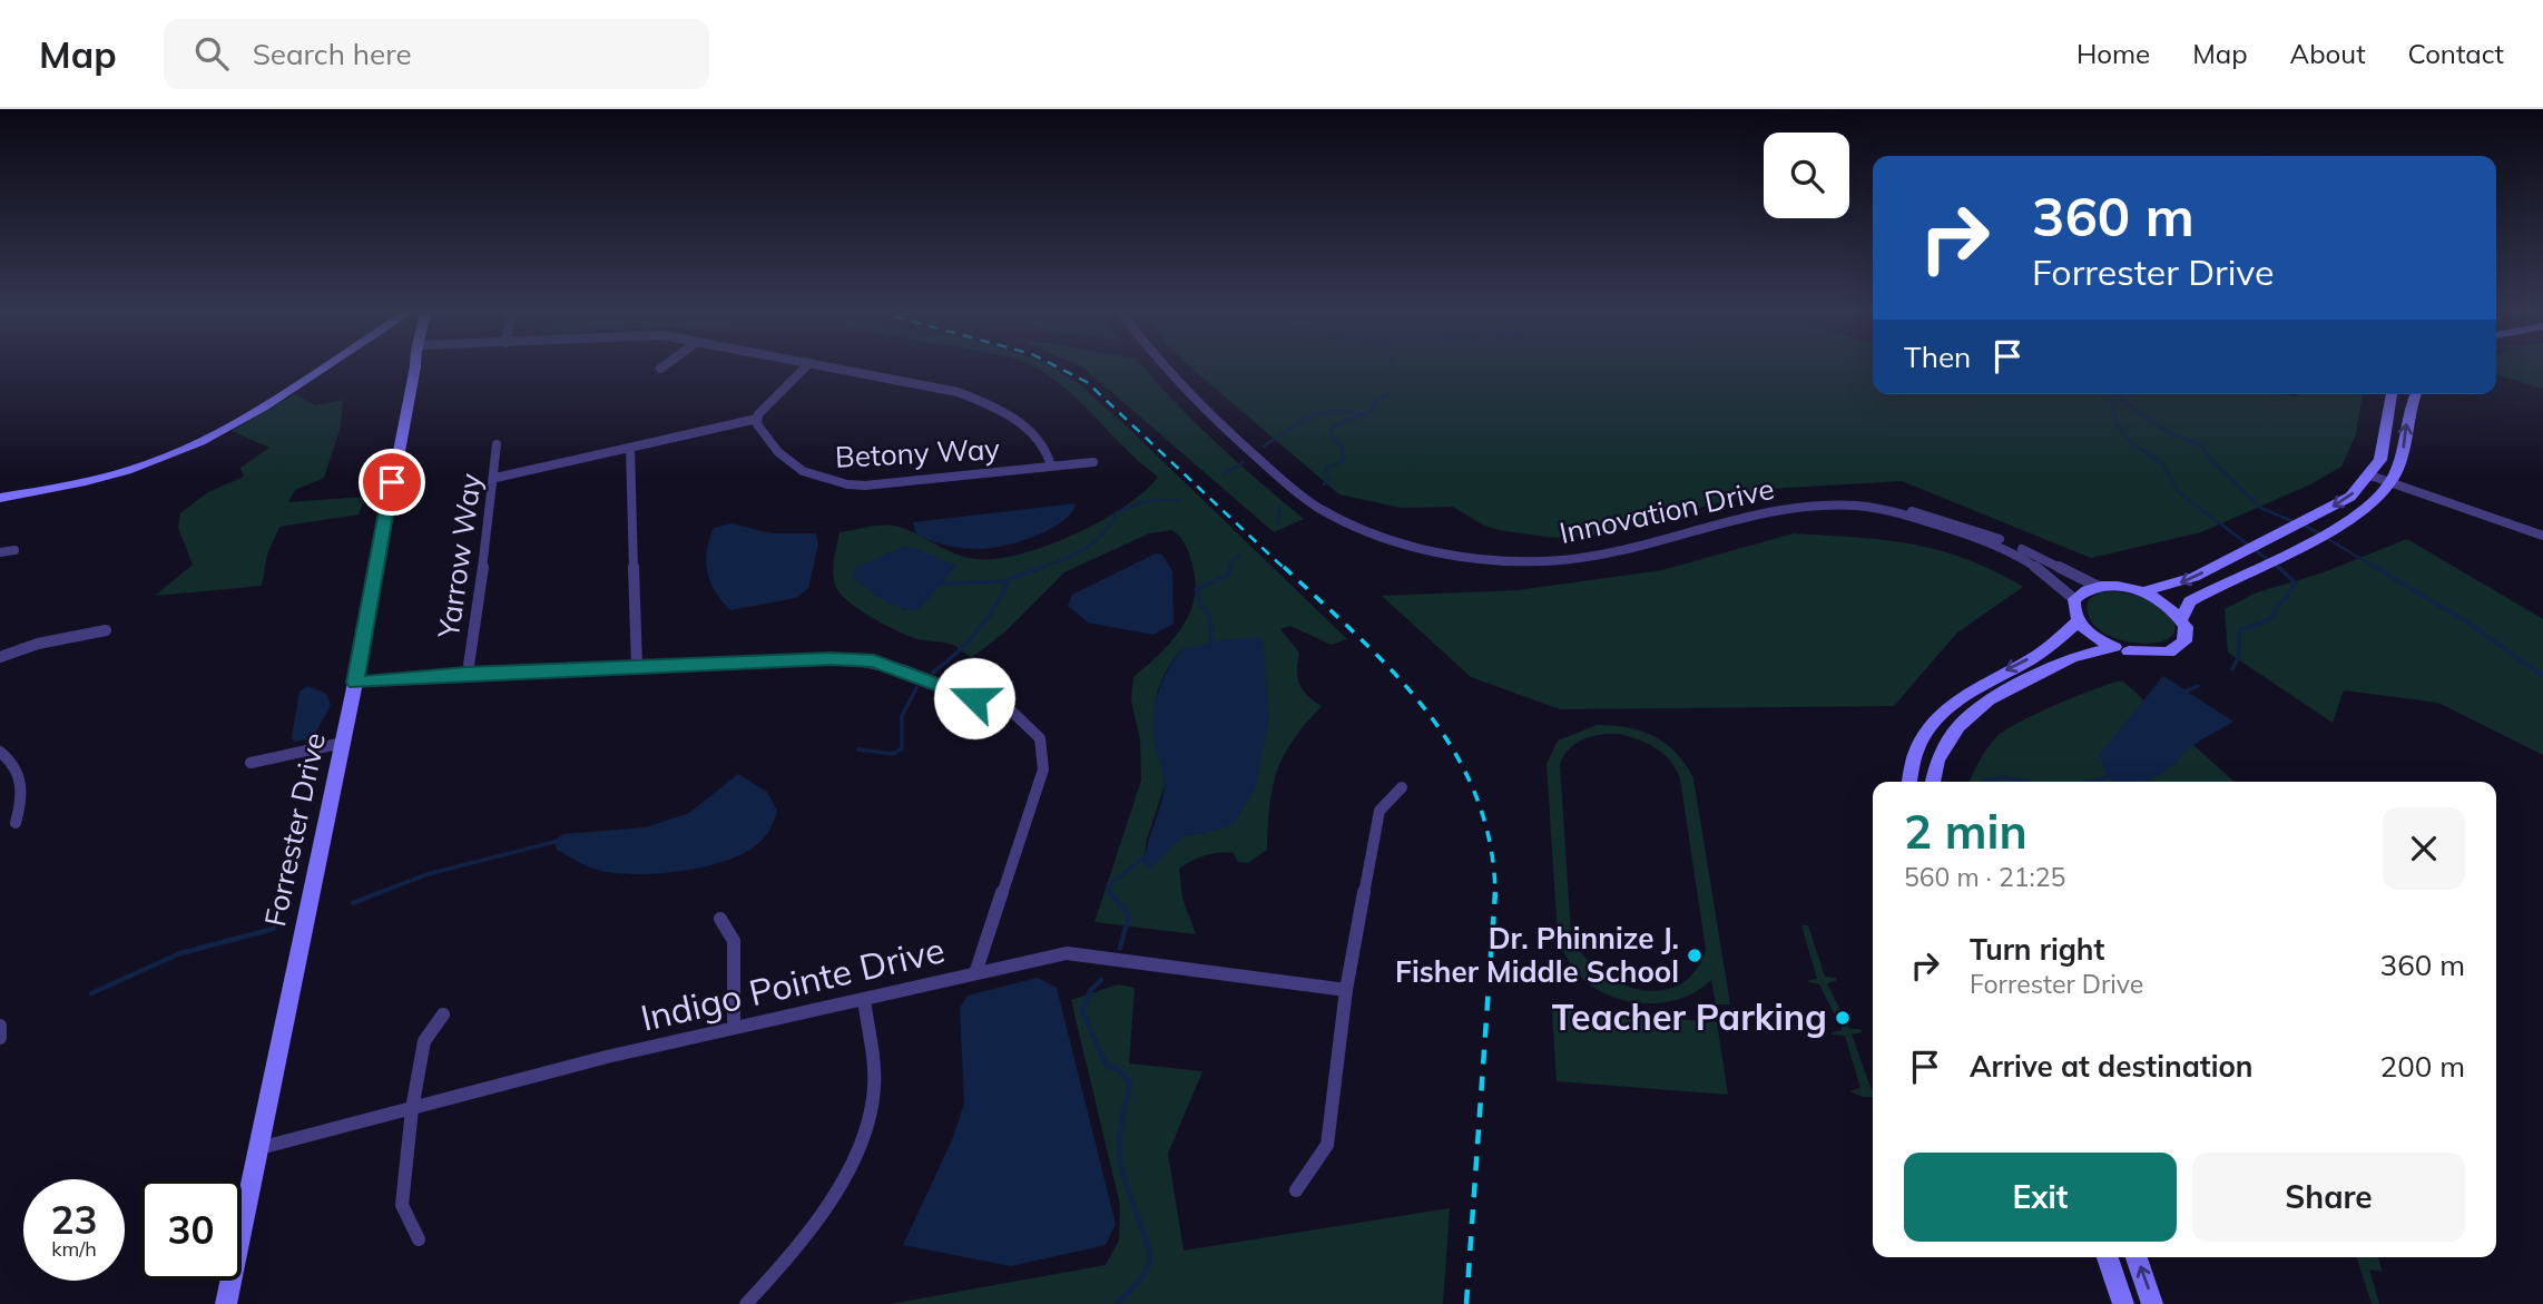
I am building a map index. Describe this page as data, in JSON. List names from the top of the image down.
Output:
{
  "streets": {
    "street": [
      "Betony Way",
      "Innovation Drive",
      "Yarrow Way",
      "Forrester Drive",
      "Indigo Pointe Drive"
    ]
  },
  "crossings": [
    ["Forrester Drive", "Indigo Pointe Drive"]
  ],
  "places": ["Dr. Phinnize J. Fisher Middle School", "Teacher Parking"],
  "page": {
    "header": "Map",
    "search": "Search here",
    "nav": [
      "Home",
      "Map",
      "About",
      "Contact"
    ],
    "turn": ["360 m", "Forrester Drive"],
    "then": "Then",
    "heading": ["2 min", "560 m · 21:25"],
    "list": [
      {
        "name": "Turn right",
        "note": "Forrester Drive",
        "value": "360 m"
      },
      {
        "name": "Arrive at destination",
        "value": "200 m"
      }
    ],
    "buttons": ["Exit", "Share"],
    "speed": "23 km/h",
    "limit": "30"
  }
}
